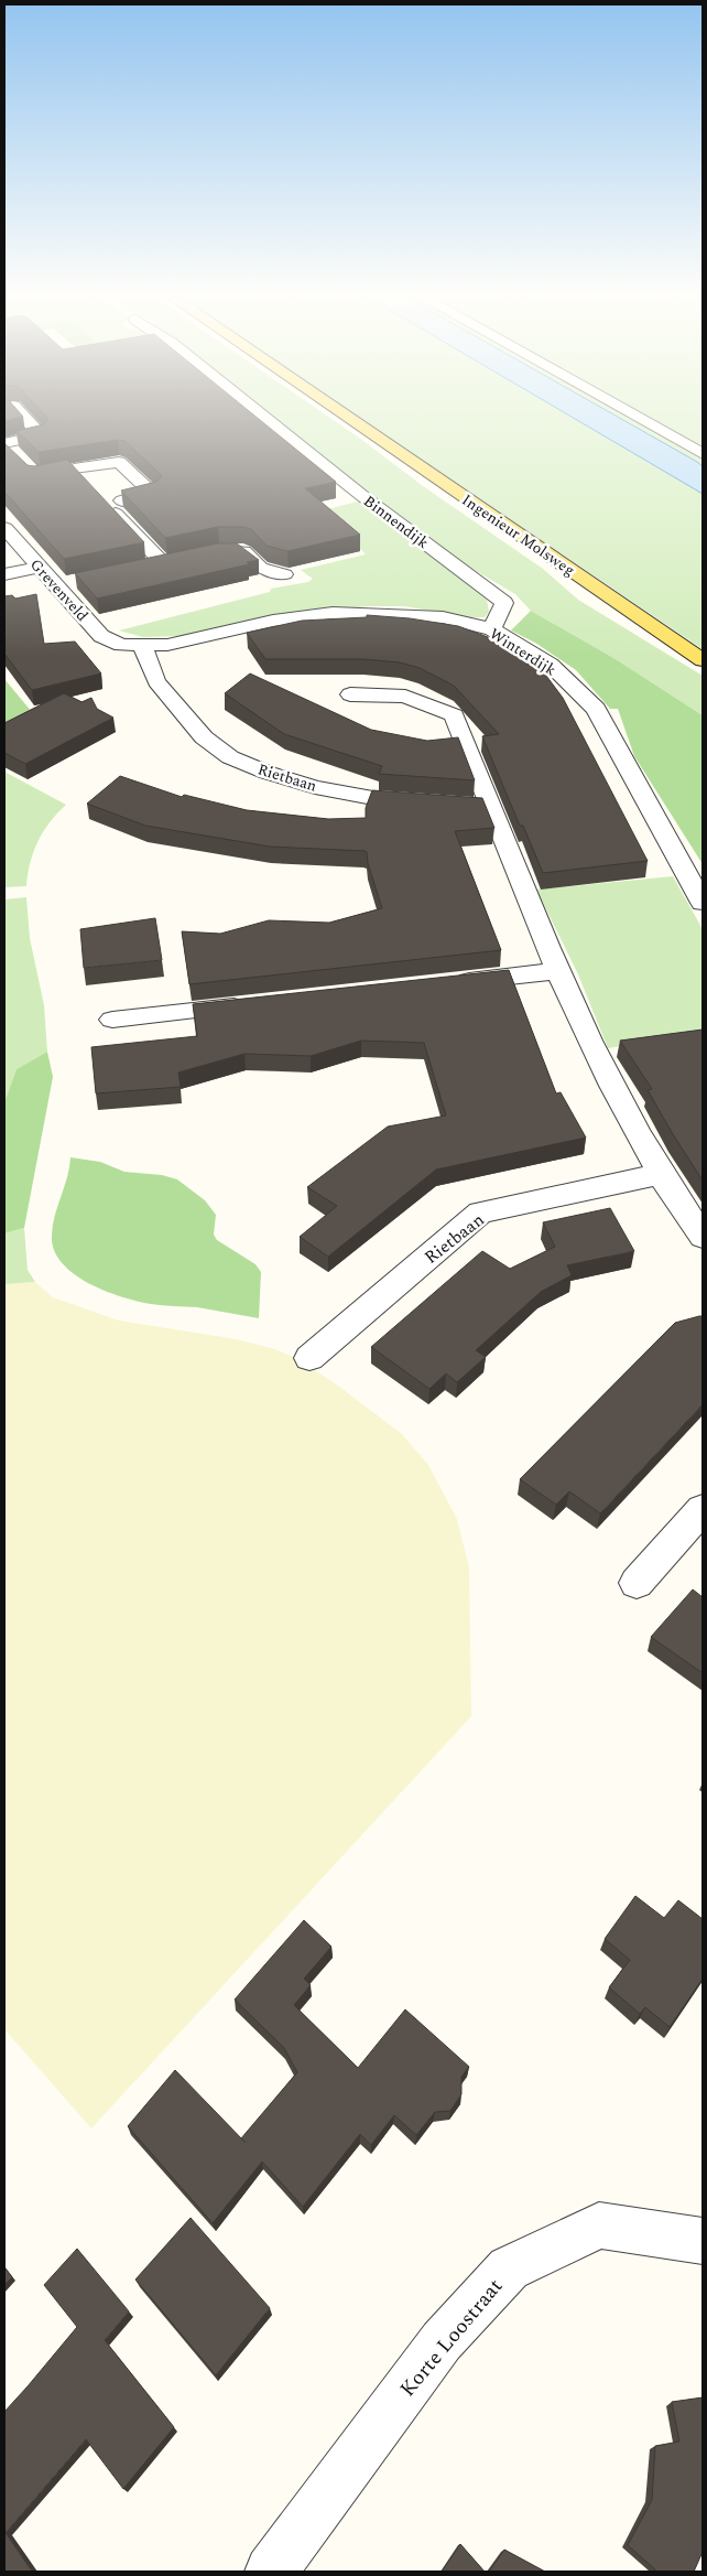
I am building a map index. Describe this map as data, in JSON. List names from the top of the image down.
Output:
{
  "streets": {
    "main road": ["Ingenieur Molsweg"],
    "street": [
      "Binnendijk",
      "Grevenveld",
      "Winterdijk",
      "Rietbaan",
      "Korte Loostraat"
    ]
  },
  "crossings": [
    ["Binnendijk", "Winterdijk"],
    ["Grevenveld", "Winterdijk"],
    ["Grevenveld", "Rietbaan"],
    ["Winterdijk", "Rietbaan"]
  ]
}
